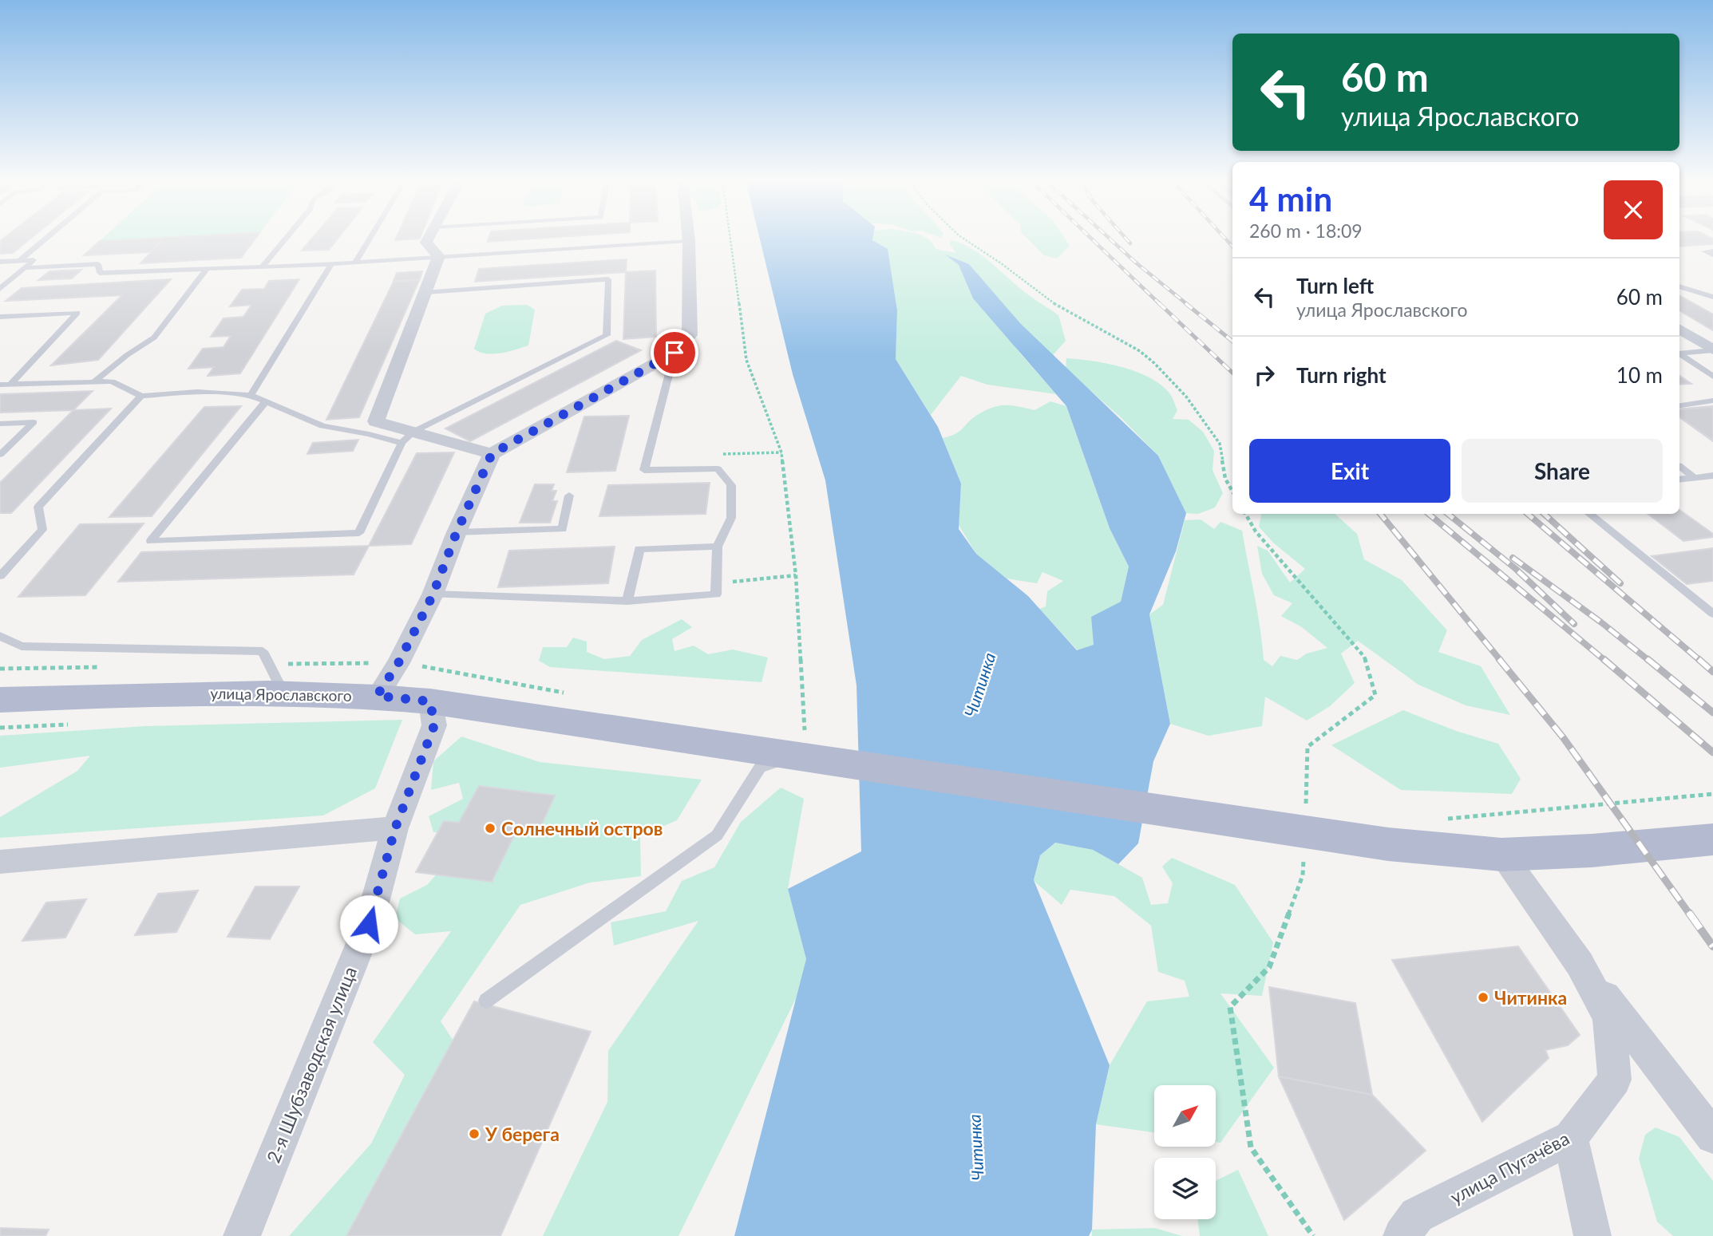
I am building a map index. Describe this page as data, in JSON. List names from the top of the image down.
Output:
{
  "streets": {
    "main road": ["улица Ярославского"],
    "street": ["2-я Шубзаводская улица", "улица Пугачёва"]
  },
  "crossings": [
    ["улица Ярославского", "2-я Шубзаводская улица"],
    ["улица Ярославского", "улица Пугачёва"]
  ],
  "water": ["Читинка"],
  "places": ["Солнечный остров", "Читинка", "У берега"],
  "north": "top right",
  "page": {
    "turn": ["60 m", "улица Ярославского"],
    "heading": ["4 min", "260 m · 18:09"],
    "list": [
      {
        "name": "Turn left",
        "note": "улица Ярославского",
        "value": "60 m"
      },
      {
        "name": "Turn right",
        "value": "10 m"
      }
    ],
    "buttons": ["Exit", "Share"]
  }
}
